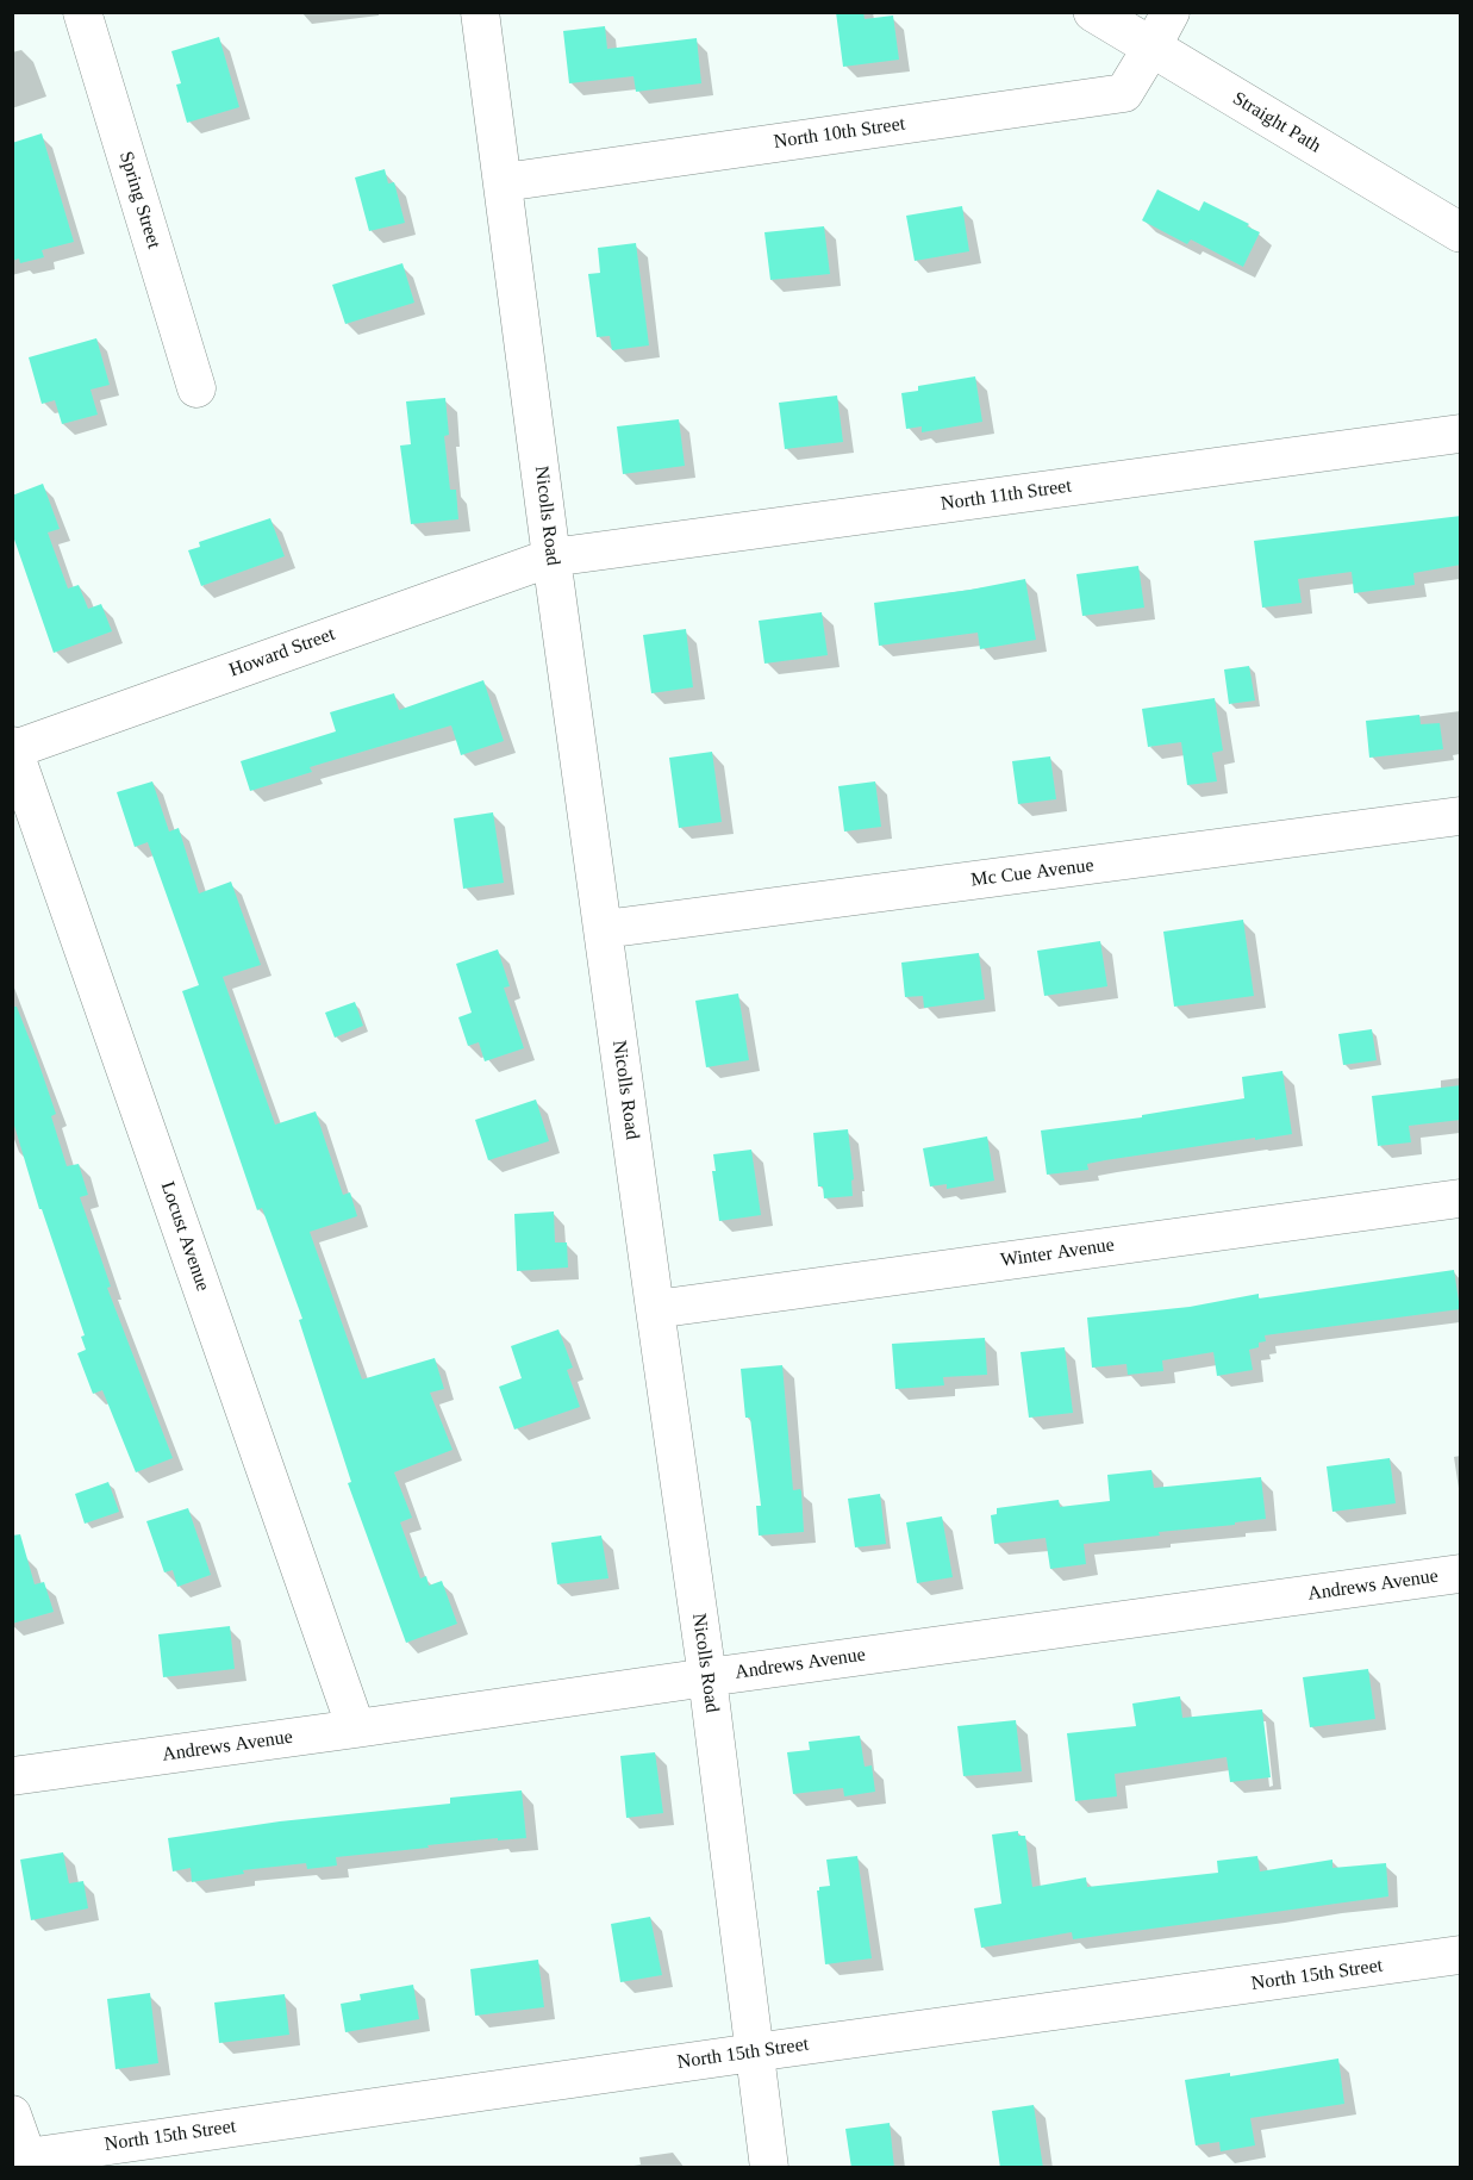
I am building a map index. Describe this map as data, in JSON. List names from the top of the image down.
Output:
{
  "streets": {
    "main road": ["Straight Path"],
    "street": [
      "North 10th Street",
      "Spring Street",
      "North 11th Street",
      "Nicolls Road",
      "Howard Street",
      "Mc Cue Avenue",
      "Locust Avenue",
      "Winter Avenue",
      "Andrews Avenue",
      "North 15th Street"
    ]
  },
  "crossings": [
    ["Straight Path", "North 10th Street"],
    ["North 10th Street", "Nicolls Road"],
    ["North 11th Street", "Nicolls Road"],
    ["North 11th Street", "Howard Street"],
    ["Nicolls Road", "Howard Street"],
    ["Nicolls Road", "Mc Cue Avenue"],
    ["Nicolls Road", "Winter Avenue"],
    ["Nicolls Road", "Andrews Avenue"],
    ["Nicolls Road", "North 15th Street"],
    ["Howard Street", "Locust Avenue"],
    ["Locust Avenue", "Andrews Avenue"]
  ]
}
